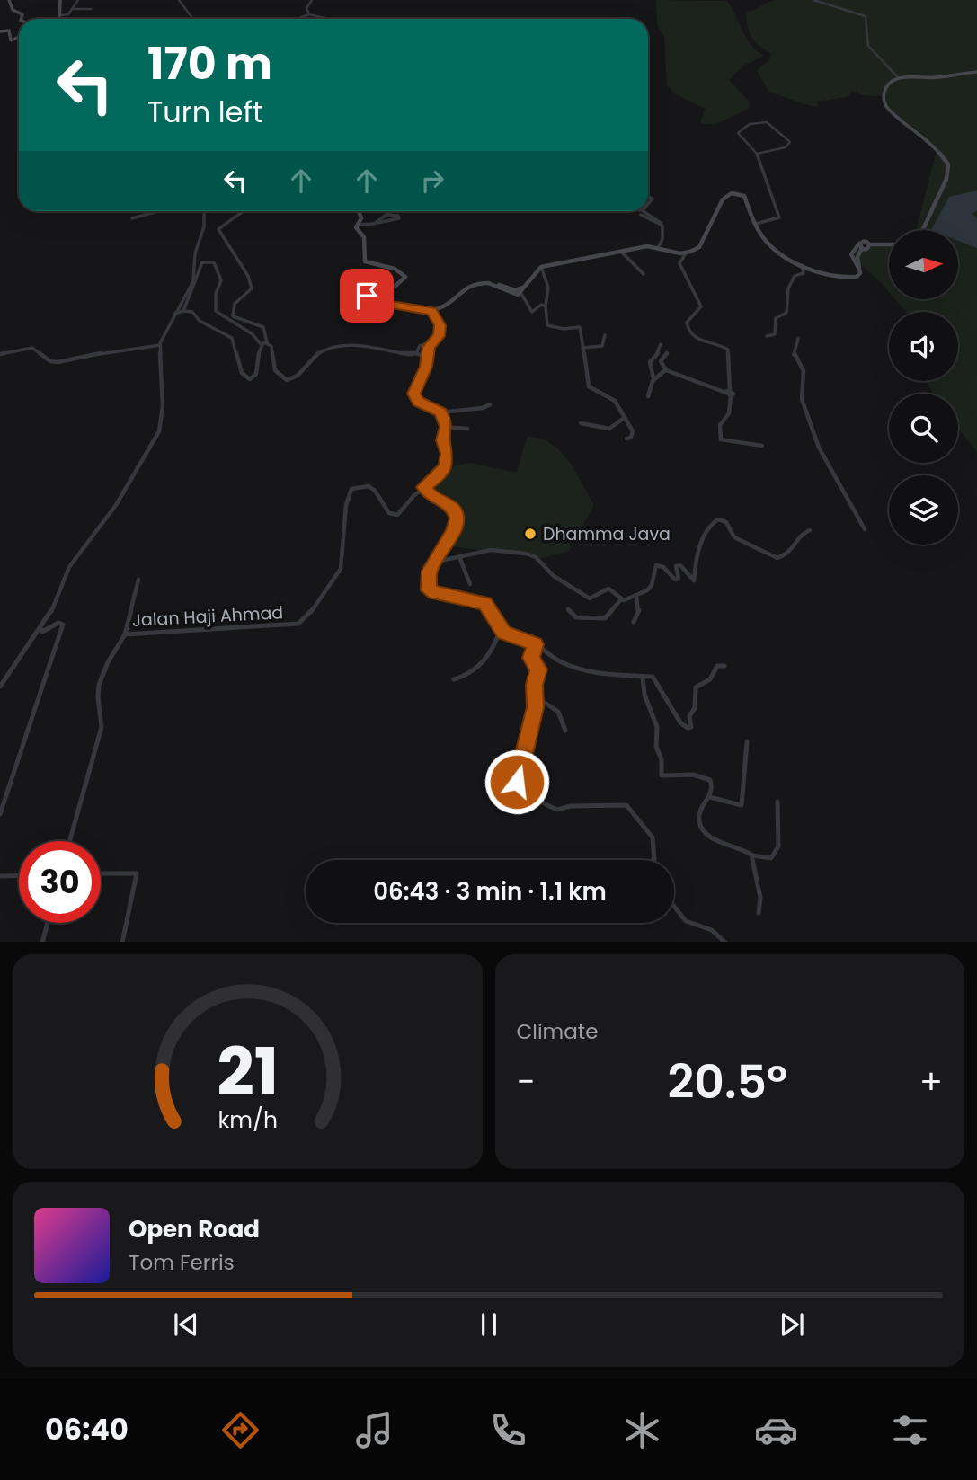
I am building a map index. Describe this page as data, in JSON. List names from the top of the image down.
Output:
{
  "streets": {
    "street": ["Jalan Haji Ahmad"]
  },
  "places": ["Dhamma Java"],
  "north": "right",
  "page": {
    "turn": ["170 m", "Turn left"],
    "limit": "30",
    "trip": "06:43 · 3 min · 1.1 km",
    "tile": "Climate",
    "heat": ["−", "20.5°", "+"],
    "song": ["Open Road", "Tom Ferris"],
    "tabs": "06:40",
    "gauge": ["21", "km/h"]
  }
}
